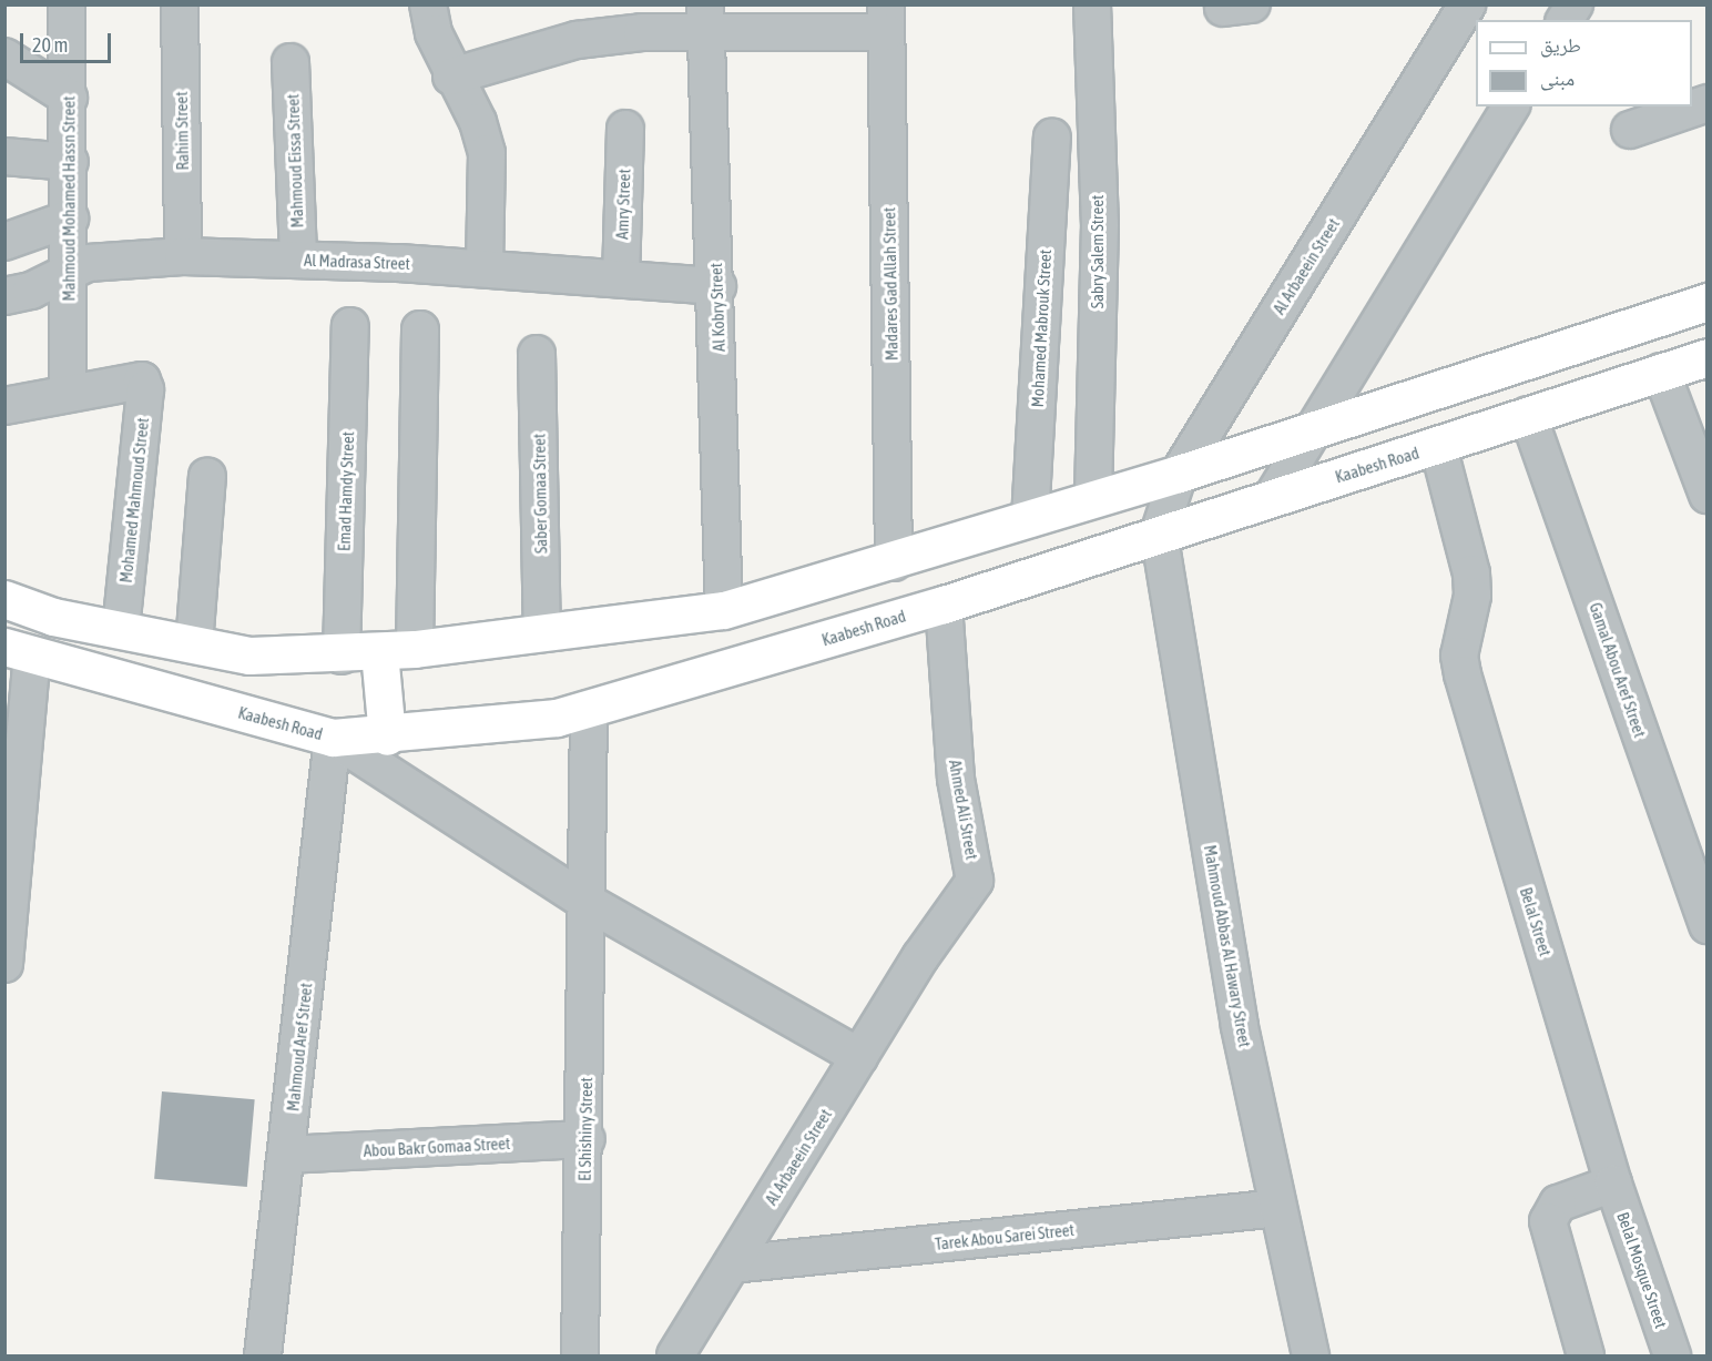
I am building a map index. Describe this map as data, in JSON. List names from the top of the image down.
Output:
{
  "streets": {
    "street": [
      "Rahim Street",
      "Mahmoud Eissa Street",
      "Mahmoud Mohamed Hassn Street",
      "Amry Street",
      "Sabry Salem Street",
      "Al Madrasa Street",
      "Al Arbaeein Street",
      "Madares Gad Allah Street",
      "Al Kobry Street",
      "Mohamed Mabrouk Street",
      "Kaabesh Road",
      "Emad Hamdy Street",
      "Saber Gomaa Street",
      "Mohamed Mahmoud Street",
      "Gamal Abou Aref Street",
      "Ahmed Ali Street",
      "Belal Street",
      "Mahmoud Abbas Al Hawary Street",
      "Mahmoud Aref Street",
      "El Shishiny Street",
      "Abou Bakr Gomaa Street",
      "Tarek Abou Sarei Street",
      "Belal Mosque Street"
    ]
  },
  "crossings": [
    ["Rahim Street", "Al Madrasa Street"],
    ["Mahmoud Eissa Street", "Al Madrasa Street"],
    ["Mahmoud Mohamed Hassn Street", "Al Madrasa Street"],
    ["Mahmoud Mohamed Hassn Street", "Mohamed Mahmoud Street"],
    ["Amry Street", "Al Madrasa Street"],
    ["Al Madrasa Street", "Al Kobry Street"],
    ["Al Arbaeein Street", "Kaabesh Road"],
    ["Al Arbaeein Street", "Ahmed Ali Street"],
    ["Al Arbaeein Street", "Mahmoud Abbas Al Hawary Street"],
    ["Al Arbaeein Street", "Tarek Abou Sarei Street"],
    ["Kaabesh Road", "Gamal Abou Aref Street"],
    ["Kaabesh Road", "Ahmed Ali Street"],
    ["Kaabesh Road", "Belal Street"],
    ["Kaabesh Road", "Mahmoud Abbas Al Hawary Street"],
    ["Kaabesh Road", "Mahmoud Aref Street"],
    ["Kaabesh Road", "El Shishiny Street"],
    ["Belal Street", "Belal Mosque Street"],
    ["Mahmoud Abbas Al Hawary Street", "Tarek Abou Sarei Street"],
    ["Mahmoud Aref Street", "Abou Bakr Gomaa Street"],
    ["El Shishiny Street", "Abou Bakr Gomaa Street"]
  ],
  "legend": ["طريق", "مبنى"],
  "scale_bar": "20 m"
}
